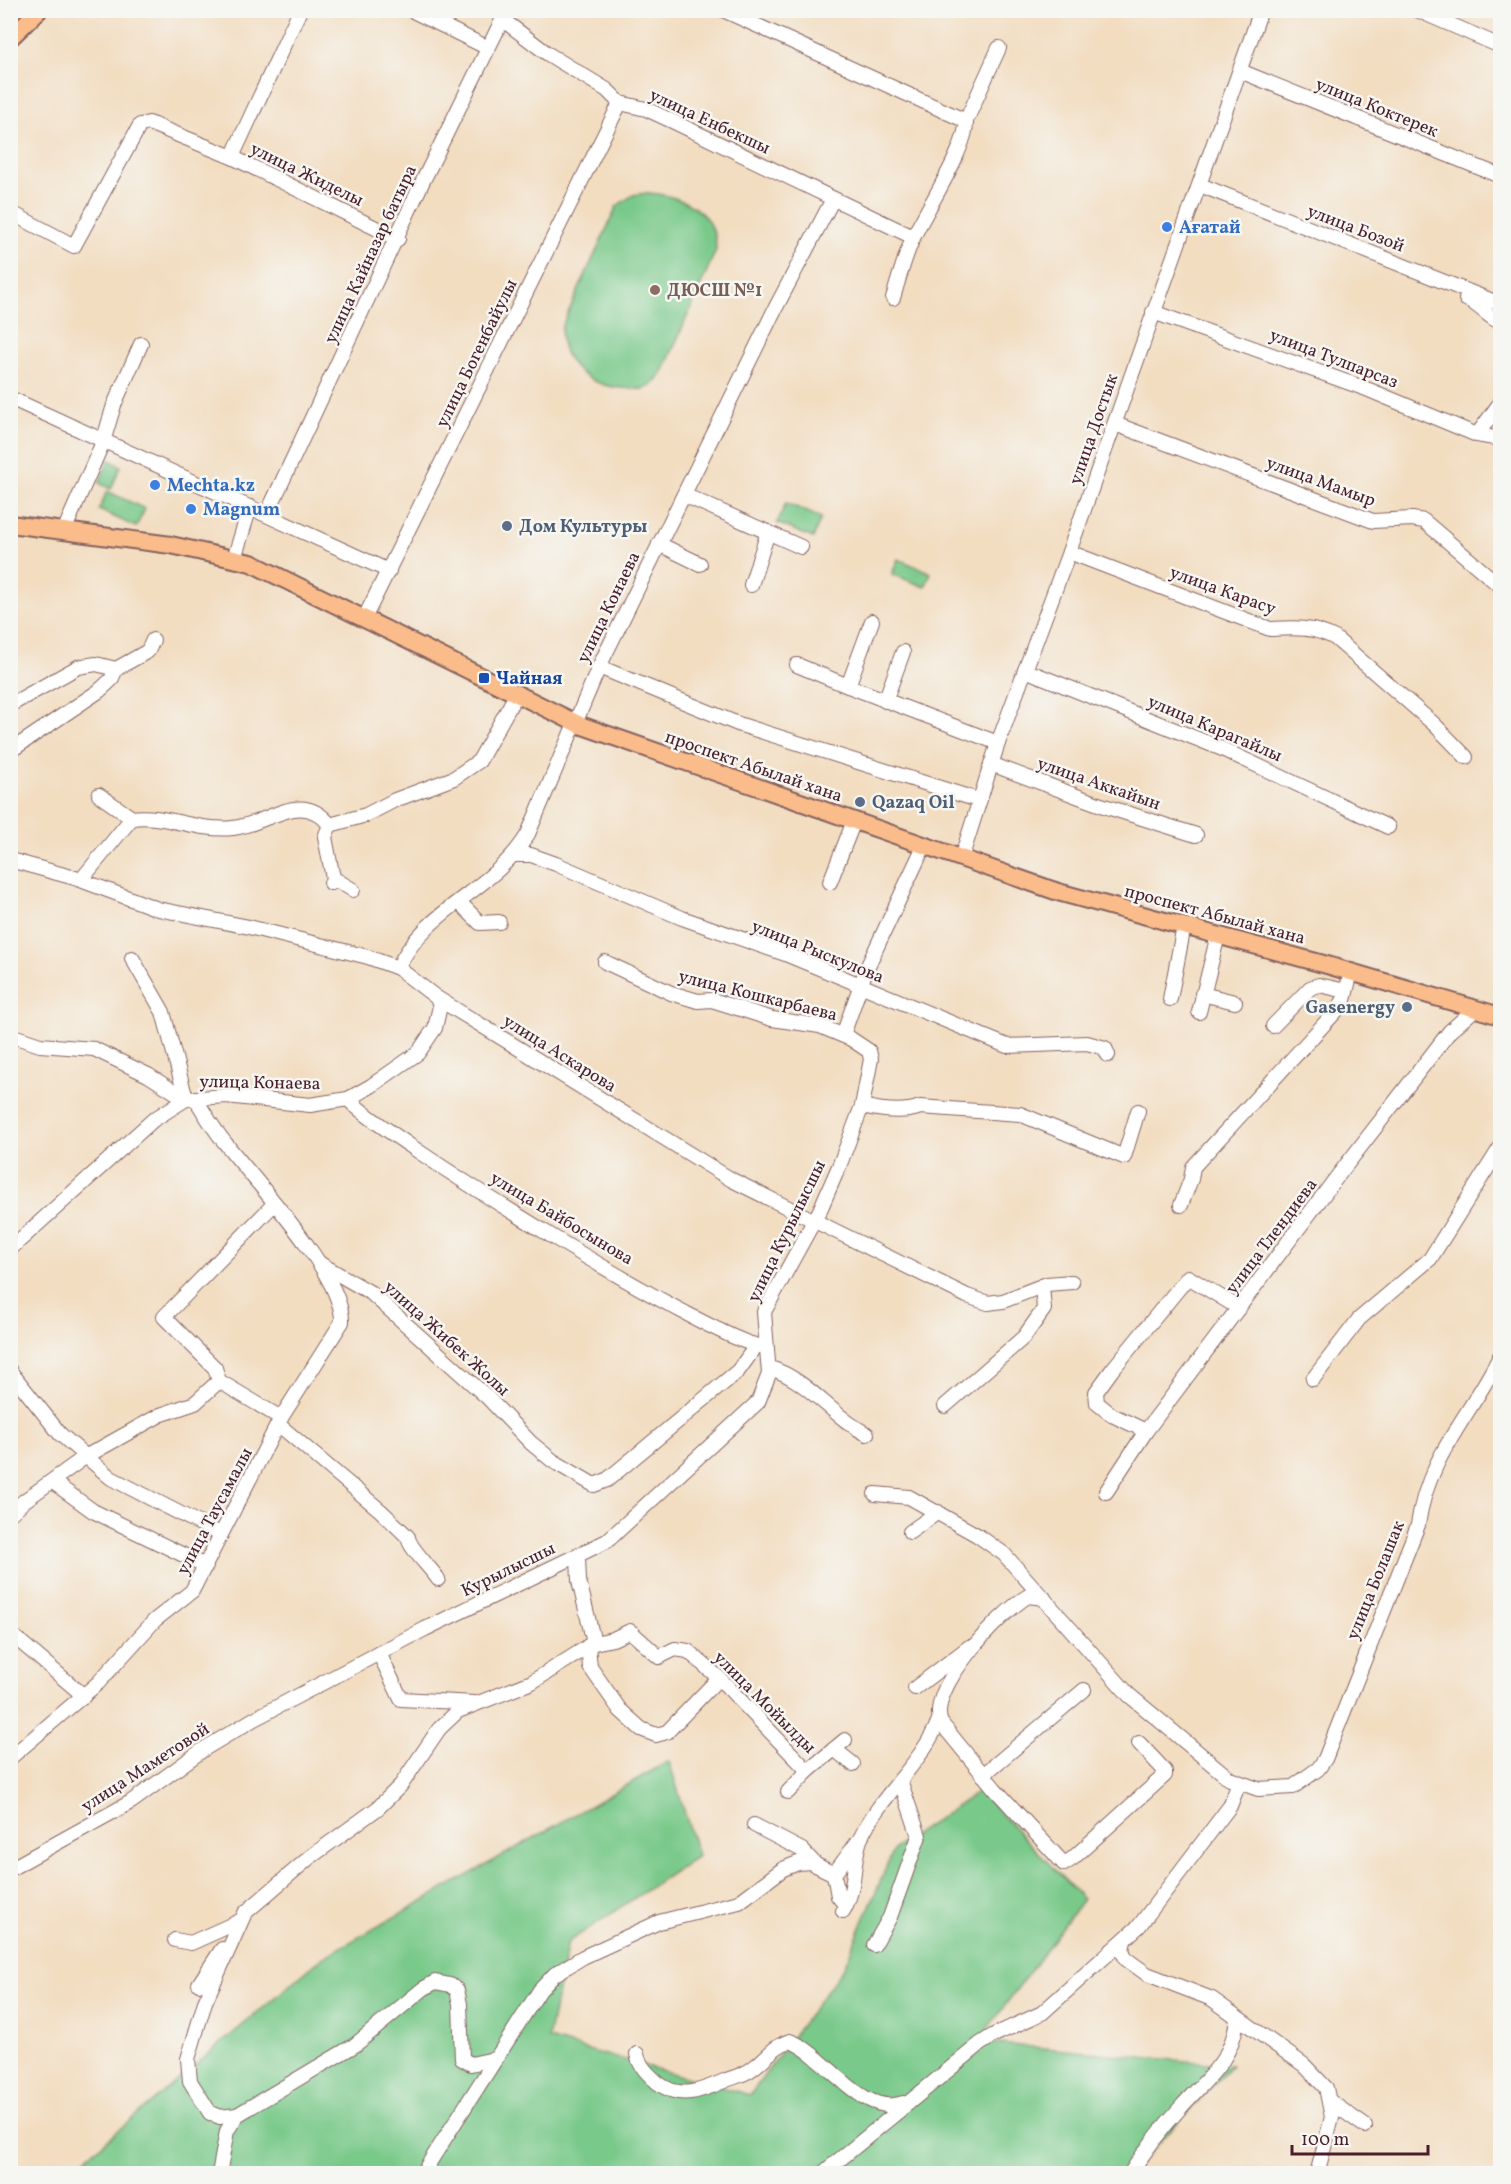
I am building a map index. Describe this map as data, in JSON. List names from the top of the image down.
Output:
{
  "streets": {
    "main road": ["проспект Абылай хана"],
    "street": [
      "улица Коктерек",
      "улица Енбекшы",
      "улица Жиделы",
      "улица Бозой",
      "улица Кайназар батыра",
      "улица Богенбайулы",
      "улица Тулпарсаз",
      "улица Достык",
      "улица Мамыр",
      "улица Карасу",
      "улица Конаева",
      "улица Карагайлы",
      "улица Аккайын",
      "улица Рыскулова",
      "улица Кошкарбаева",
      "улица Аскарова",
      "улица Байбосынова",
      "улица Курылысшы",
      "улица Тлендиева",
      "улица Жибек Жолы",
      "улица Таусамалы",
      "Курылысшы",
      "улица Болашак",
      "улица Мойылды",
      "улица Маметовой"
    ]
  },
  "crossings": [
    ["улица Коктерек", "улица Достык"],
    ["улица Енбекшы", "улица Кайназар батыра"],
    ["улица Енбекшы", "улица Богенбайулы"],
    ["улица Енбекшы", "улица Конаева"],
    ["улица Жиделы", "улица Кайназар батыра"],
    ["улица Бозой", "улица Достык"],
    ["улица Богенбайулы", "проспект Абылай хана"],
    ["улица Тулпарсаз", "улица Достык"],
    ["улица Достык", "улица Мамыр"],
    ["улица Достык", "улица Карасу"],
    ["улица Достык", "улица Карагайлы"],
    ["улица Достык", "проспект Абылай хана"],
    ["улица Достык", "улица Аккайын"],
    ["улица Конаева", "проспект Абылай хана"],
    ["улица Конаева", "улица Рыскулова"],
    ["улица Конаева", "улица Аскарова"],
    ["улица Конаева", "улица Байбосынова"],
    ["улица Конаева", "улица Жибек Жолы"],
    ["проспект Абылай хана", "улица Тлендиева"],
    ["улица Кошкарбаева", "улица Курылысшы"],
    ["улица Аскарова", "улица Курылысшы"],
    ["улица Байбосынова", "улица Курылысшы"],
    ["улица Байбосынова", "улица Жибек Жолы"],
    ["улица Курылысшы", "улица Жибек Жолы"],
    ["улица Курылысшы", "Курылысшы"],
    ["улица Жибек Жолы", "улица Таусамалы"],
    ["Курылысшы", "улица Маметовой"]
  ],
  "places": {
    "other": [
      "Ағатай",
      "ДЮСШ №1",
      "Mechta.kz",
      "Magnum",
      "Дом Культуры",
      "Qazaq Oil",
      "Gasenergy"
    ],
    "transit": ["Чайная"]
  },
  "scale_bar": "100 m"
}
